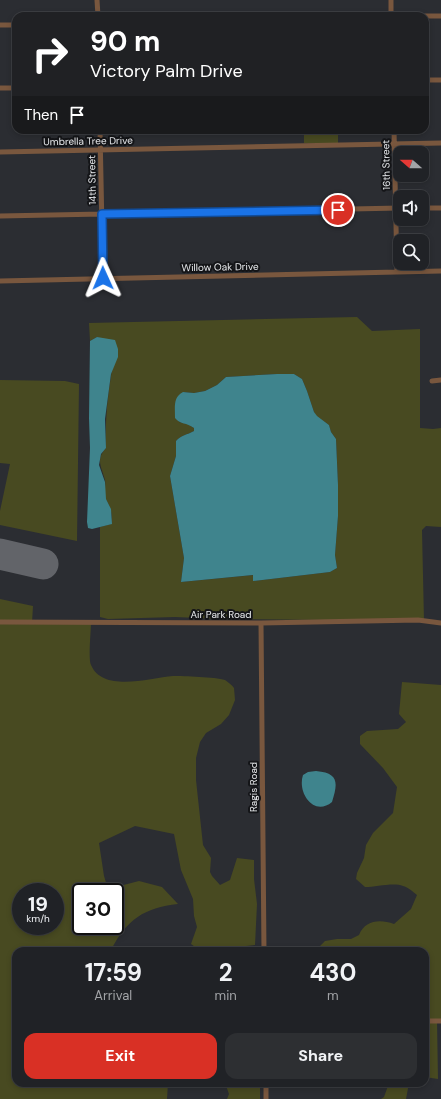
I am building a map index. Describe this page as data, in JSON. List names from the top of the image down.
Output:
{
  "streets": {
    "street": [
      "Umbrella Tree Drive",
      "16th Street",
      "14th Street",
      "Willow Oak Drive",
      "Air Park Road",
      "Ragis Road"
    ]
  },
  "crossings": [
    ["Umbrella Tree Drive", "16th Street"],
    ["Umbrella Tree Drive", "14th Street"],
    ["16th Street", "Willow Oak Drive"],
    ["14th Street", "Willow Oak Drive"],
    ["Air Park Road", "Ragis Road"]
  ],
  "north": "left",
  "page": {
    "turn": ["90 m", "Victory Palm Drive"],
    "then": "Then",
    "speed": "19 km/h",
    "limit": "30",
    "eta": [
      "17:59",
      "Arrival",
      "2",
      "min",
      "430",
      "m"
    ],
    "buttons": ["Exit", "Share"]
  }
}
